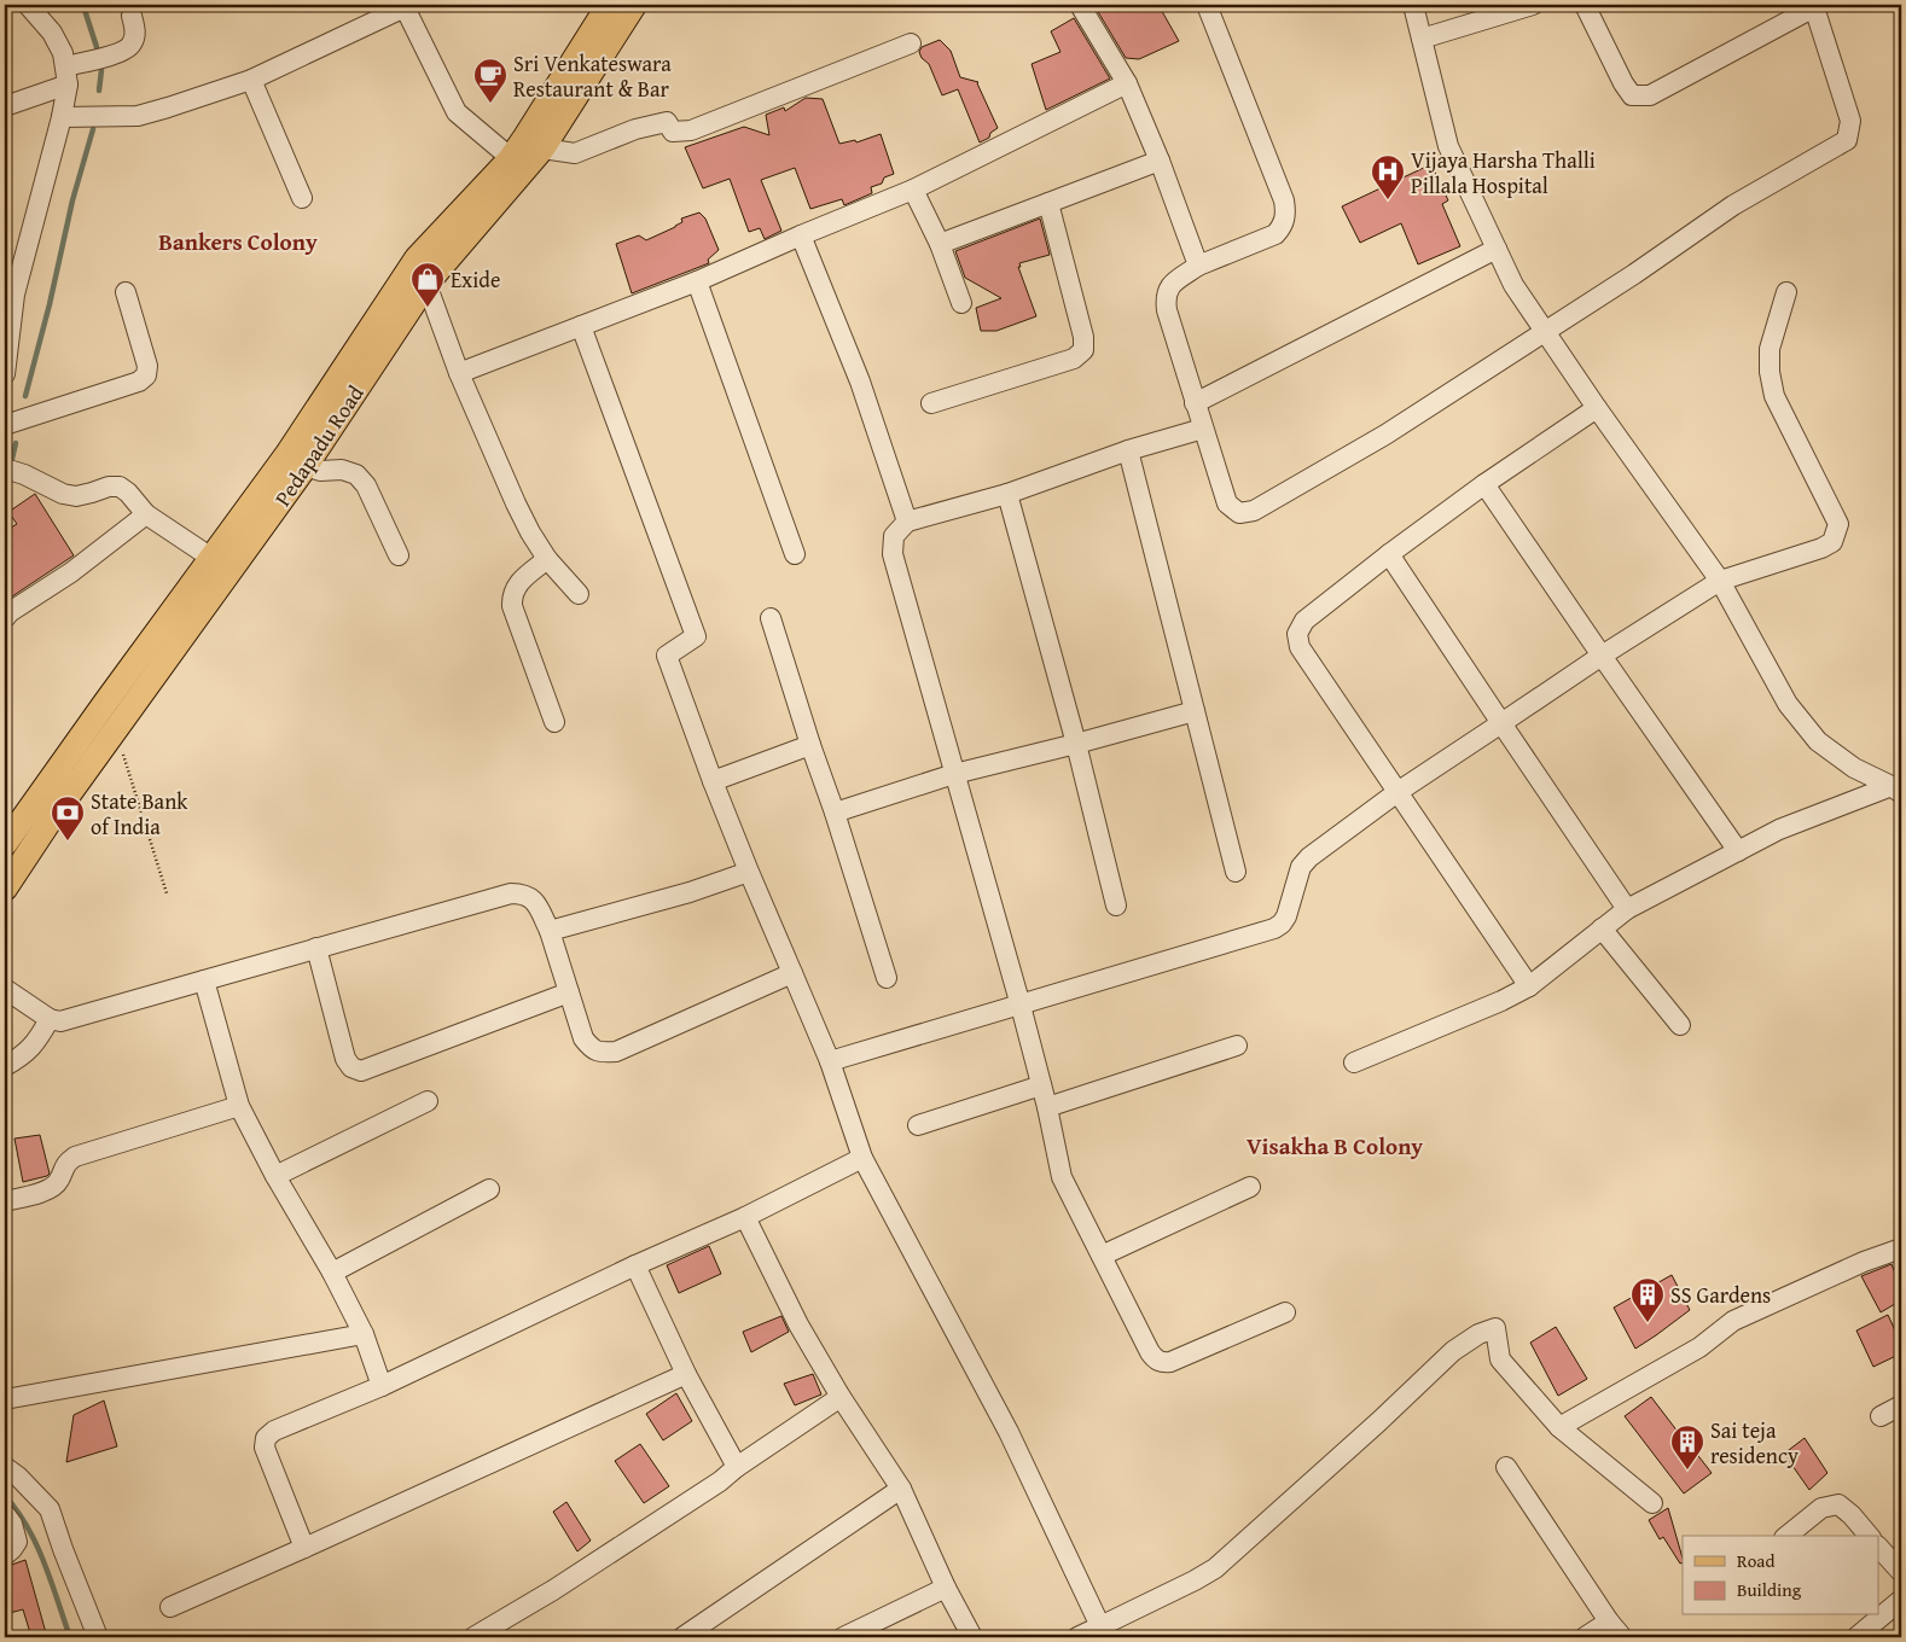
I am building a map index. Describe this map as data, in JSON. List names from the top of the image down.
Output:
{
  "streets": {
    "main road": ["Pedapadu Road"]
  },
  "districts": ["Bankers Colony", "Visakha B Colony"],
  "places": {
    "cafe": ["Sri Venkateswara Restaurant & Bar"],
    "hospital": ["Vijaya Harsha Thalli Pillala Hospital"],
    "shop": ["Exide"],
    "bank": ["State Bank of India"],
    "building": ["SS Gardens", "Sai teja residency"]
  },
  "legend": ["Road", "Building"]
}
